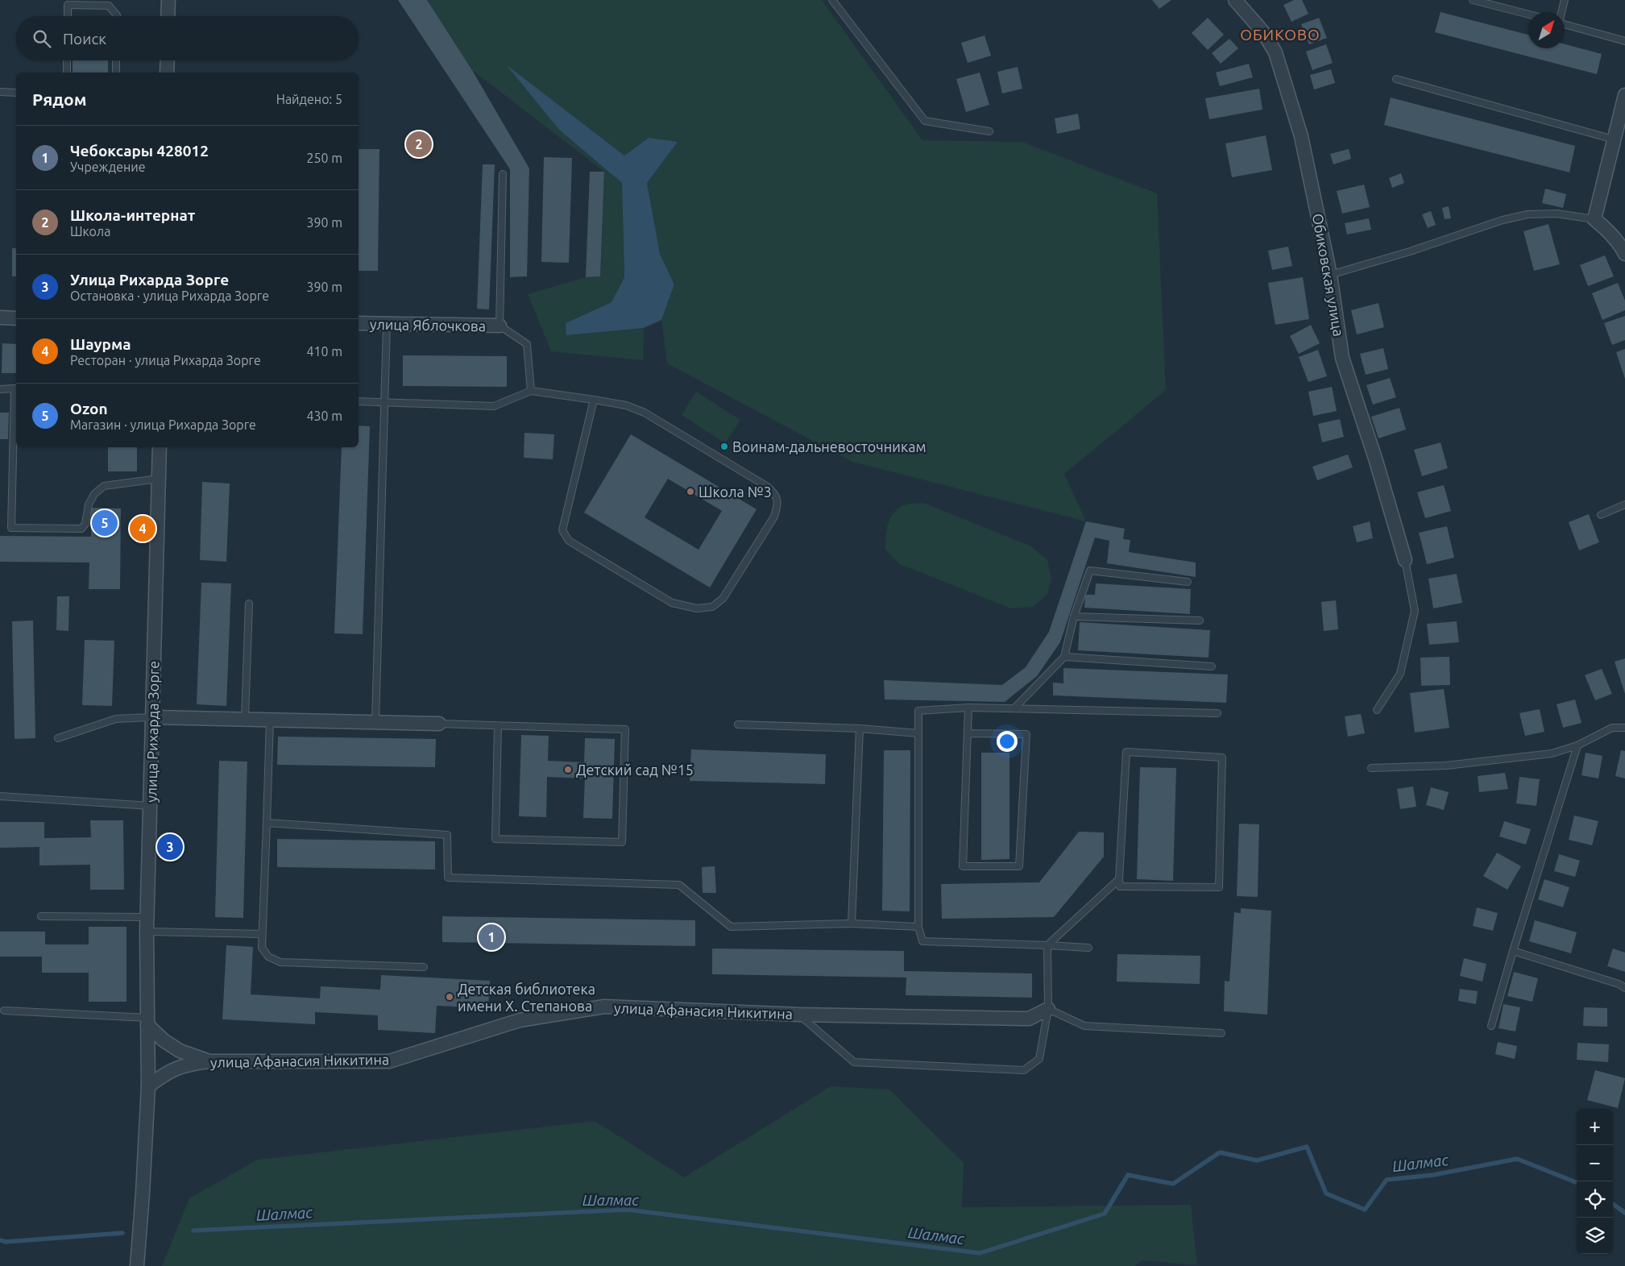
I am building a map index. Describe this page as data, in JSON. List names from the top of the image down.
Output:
{
  "streets": {
    "street": [
      "Обиковская улица",
      "улица Яблочкова",
      "улица Рихарда Зорге",
      "улица Афанасия Никитина"
    ]
  },
  "districts": ["ОБИКОВО"],
  "water": ["Шалмас"],
  "places": [
    "Воинам-дальневосточникам",
    "Школа №3",
    "Детский сад №15",
    "Детская библиотека имени Х. Степанова"
  ],
  "north": "top right",
  "page": {
    "search": "Поиск",
    "heading": ["Рядом", "Найдено: 5"],
    "list": [
      {
        "mark": "1",
        "name": "Чебоксары 428012",
        "note": "Учреждение",
        "value": "250 m"
      },
      {
        "mark": "2",
        "name": "Школа-интернат",
        "note": "Школа",
        "value": "390 m"
      },
      {
        "mark": "3",
        "name": "Улица Рихарда Зорге",
        "note": "Остановка · улица Рихарда Зорге",
        "value": "390 m"
      },
      {
        "mark": "4",
        "name": "Шаурма",
        "note": "Ресторан · улица Рихарда Зорге",
        "value": "410 m"
      },
      {
        "mark": "5",
        "name": "Ozon",
        "note": "Магазин · улица Рихарда Зорге",
        "value": "430 m"
      }
    ],
    "pins": [
      "2",
      "5",
      "4",
      "3",
      "1"
    ],
    "map_buttons": ["+", "−"]
  }
}
